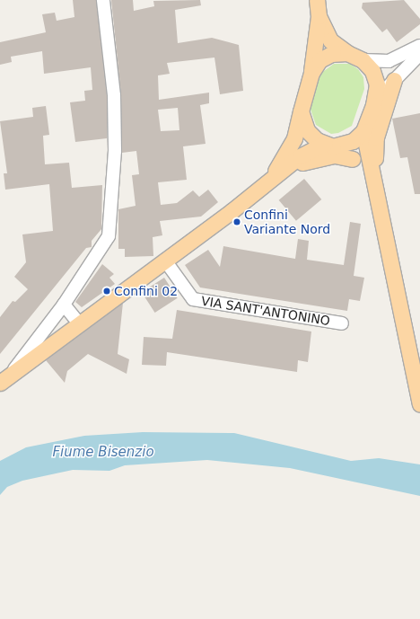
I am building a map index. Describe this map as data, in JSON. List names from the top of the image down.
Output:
{
  "streets": {
    "street": ["VIA SANT'ANTONINO"]
  },
  "water": ["Fiume Bisenzio"],
  "places": ["Confini Variante Nord", "Confini 02"]
}
